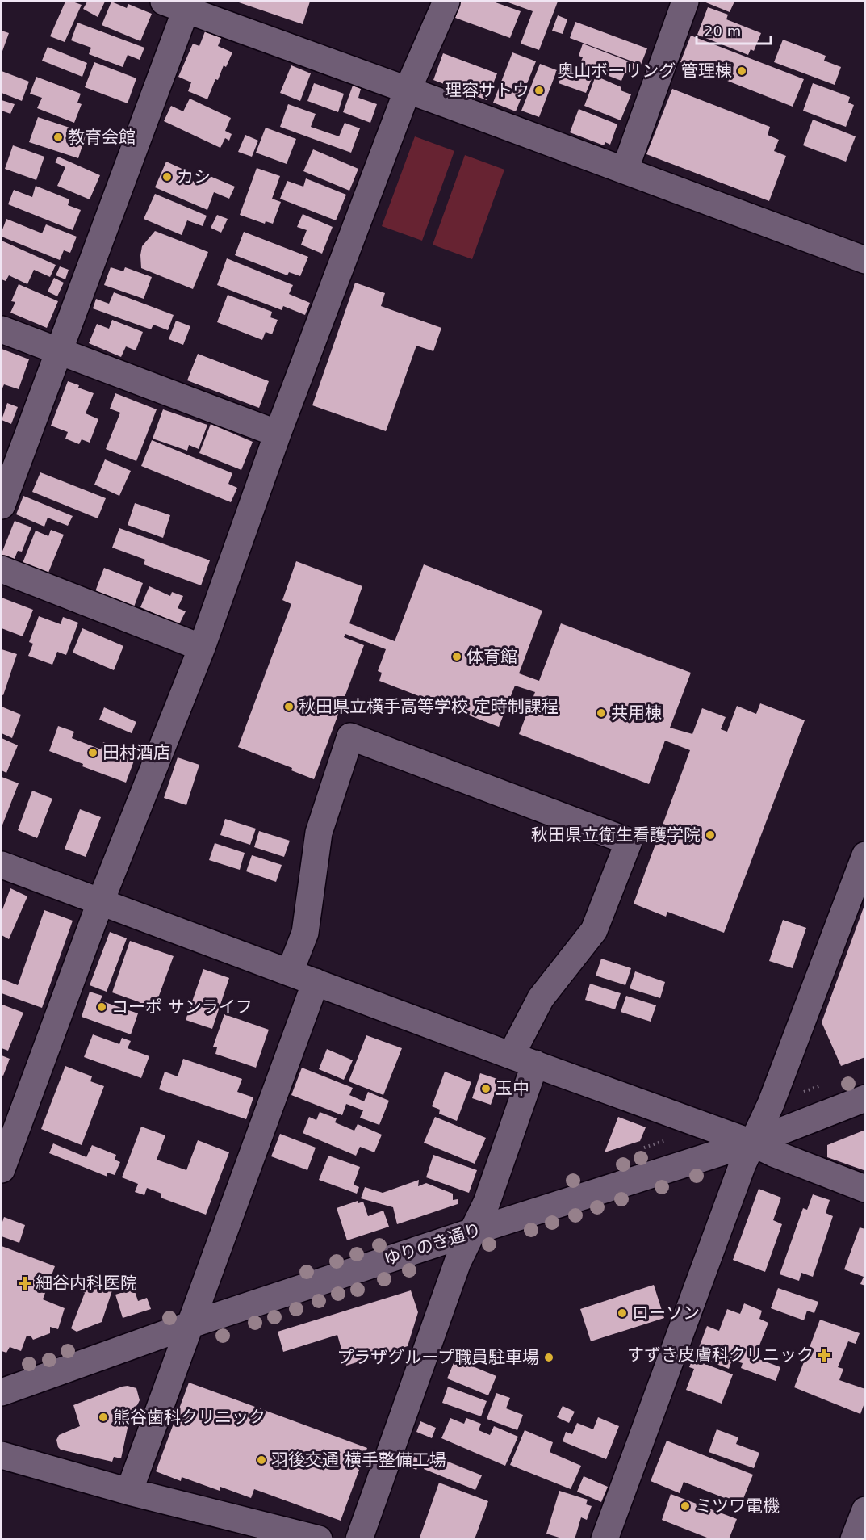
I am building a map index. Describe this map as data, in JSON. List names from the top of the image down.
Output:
{
  "streets": {
    "street": ["ゆりのき通り"]
  },
  "places": {
    "other": [
      "奥山ボーリング 管理棟",
      "理容サトウ",
      "教育会館",
      "カシ",
      "体育館",
      "秋田県立横手高等学校 定時制課程",
      "共用棟",
      "田村酒店",
      "秋田県立衛生看護学院",
      "コーポ サンライフ",
      "玉中",
      "ローソン",
      "プラザグループ職員駐車場",
      "熊谷歯科クリニック",
      "羽後交通 横手整備工場",
      "ミツワ電機"
    ],
    "health": ["細谷内科医院", "すずき皮膚科クリニック"]
  },
  "scale_bar": "20 m"
}
